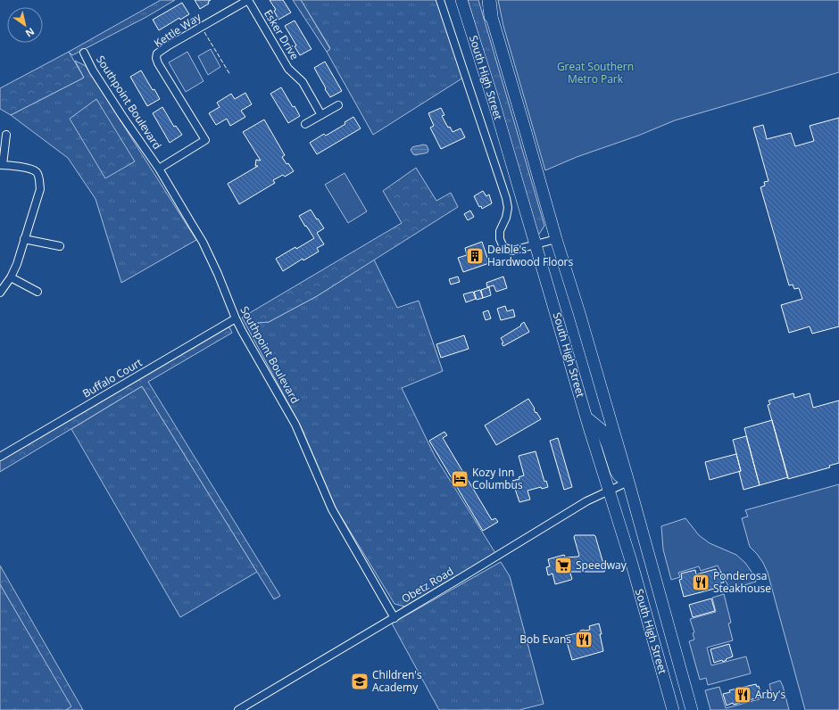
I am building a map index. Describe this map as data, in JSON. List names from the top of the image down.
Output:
{
  "streets": {
    "main road": ["South High Street"],
    "street": [
      "Kettle Way",
      "Esker Drive",
      "Southpoint Boulevard",
      "Buffalo Court",
      "Obetz Road"
    ]
  },
  "crossings": [
    ["Kettle Way", "Esker Drive"],
    ["Kettle Way", "Southpoint Boulevard"],
    ["South High Street", "Obetz Road"],
    ["Southpoint Boulevard", "Buffalo Court"],
    ["Southpoint Boulevard", "Obetz Road"]
  ],
  "parks": ["Great Southern Metro Park"],
  "places": {
    "building": ["Deible's Hardwood Floors"],
    "hotel": ["Kozy Inn Columbus"],
    "supermarket": ["Speedway"],
    "restaurant": ["Ponderosa Steakhouse", "Bob Evans", "Arby's"],
    "school or university": ["Children's Academy"]
  },
  "north": "bottom right"
}
